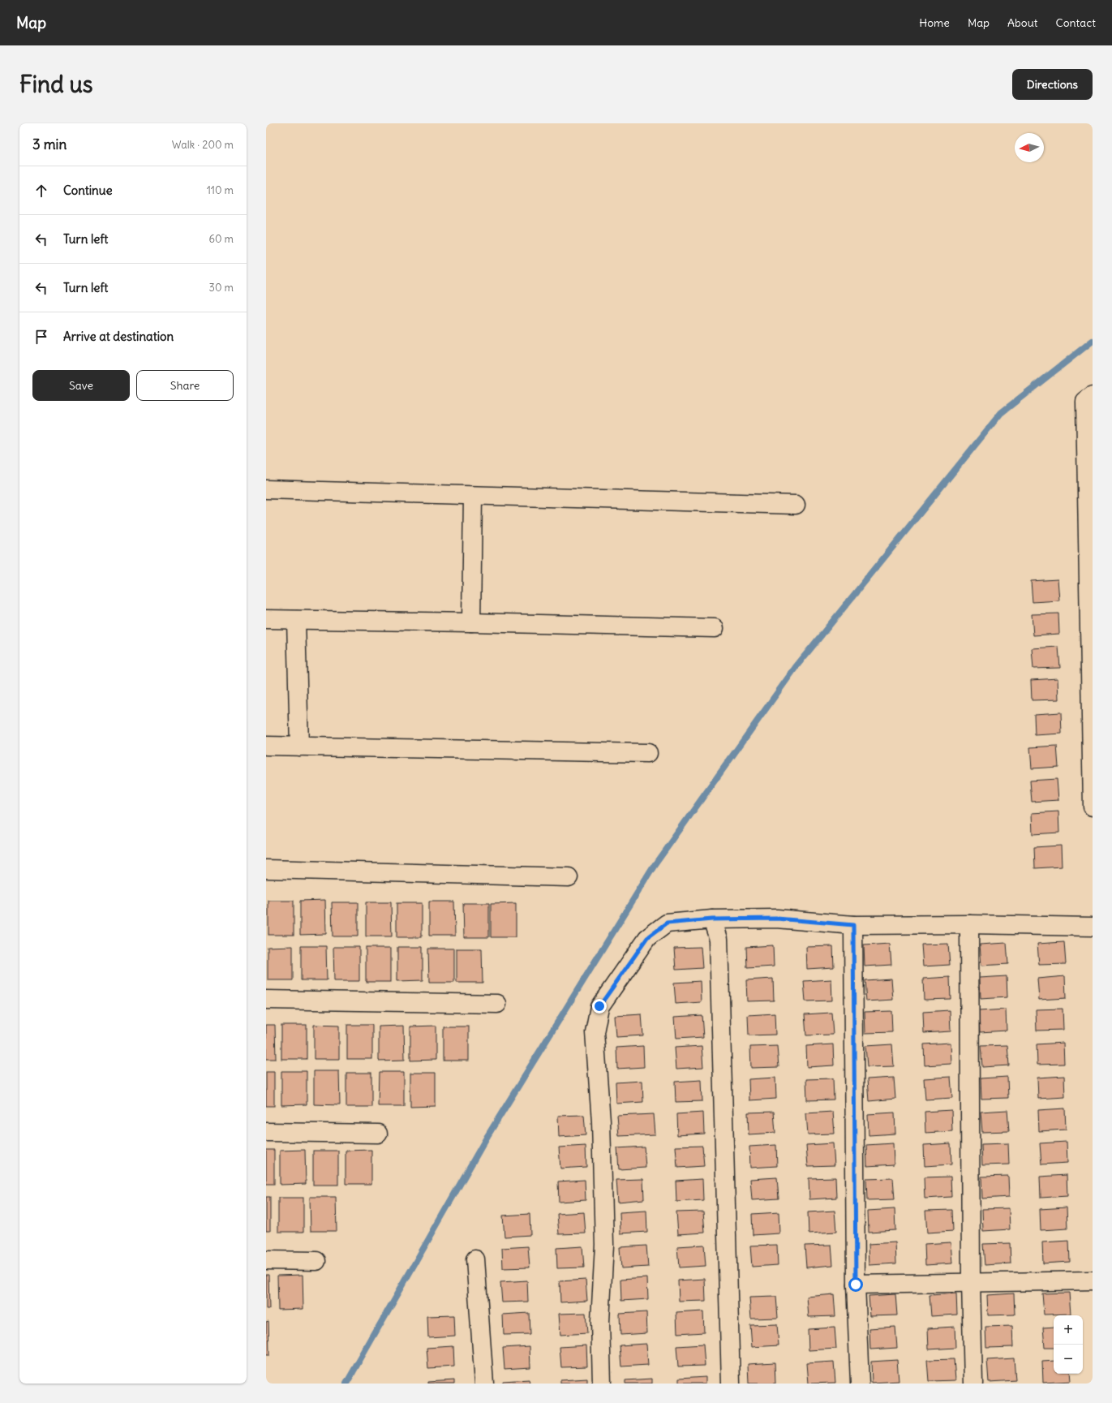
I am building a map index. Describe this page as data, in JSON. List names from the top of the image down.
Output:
{
  "north": "left",
  "page": {
    "header": "Map",
    "nav": [
      "Home",
      "Map",
      "About",
      "Contact"
    ],
    "buttons": [
      "Directions",
      ["Save", "Share"]
    ],
    "title": "Find us",
    "heading": ["3 min", "Walk · 200 m"],
    "list": [
      ["Continue", "110 m"],
      ["Turn left", "60 m"],
      ["Turn left", "30 m"],
      "Arrive at destination"
    ],
    "map_buttons": ["+", "−"]
  }
}
